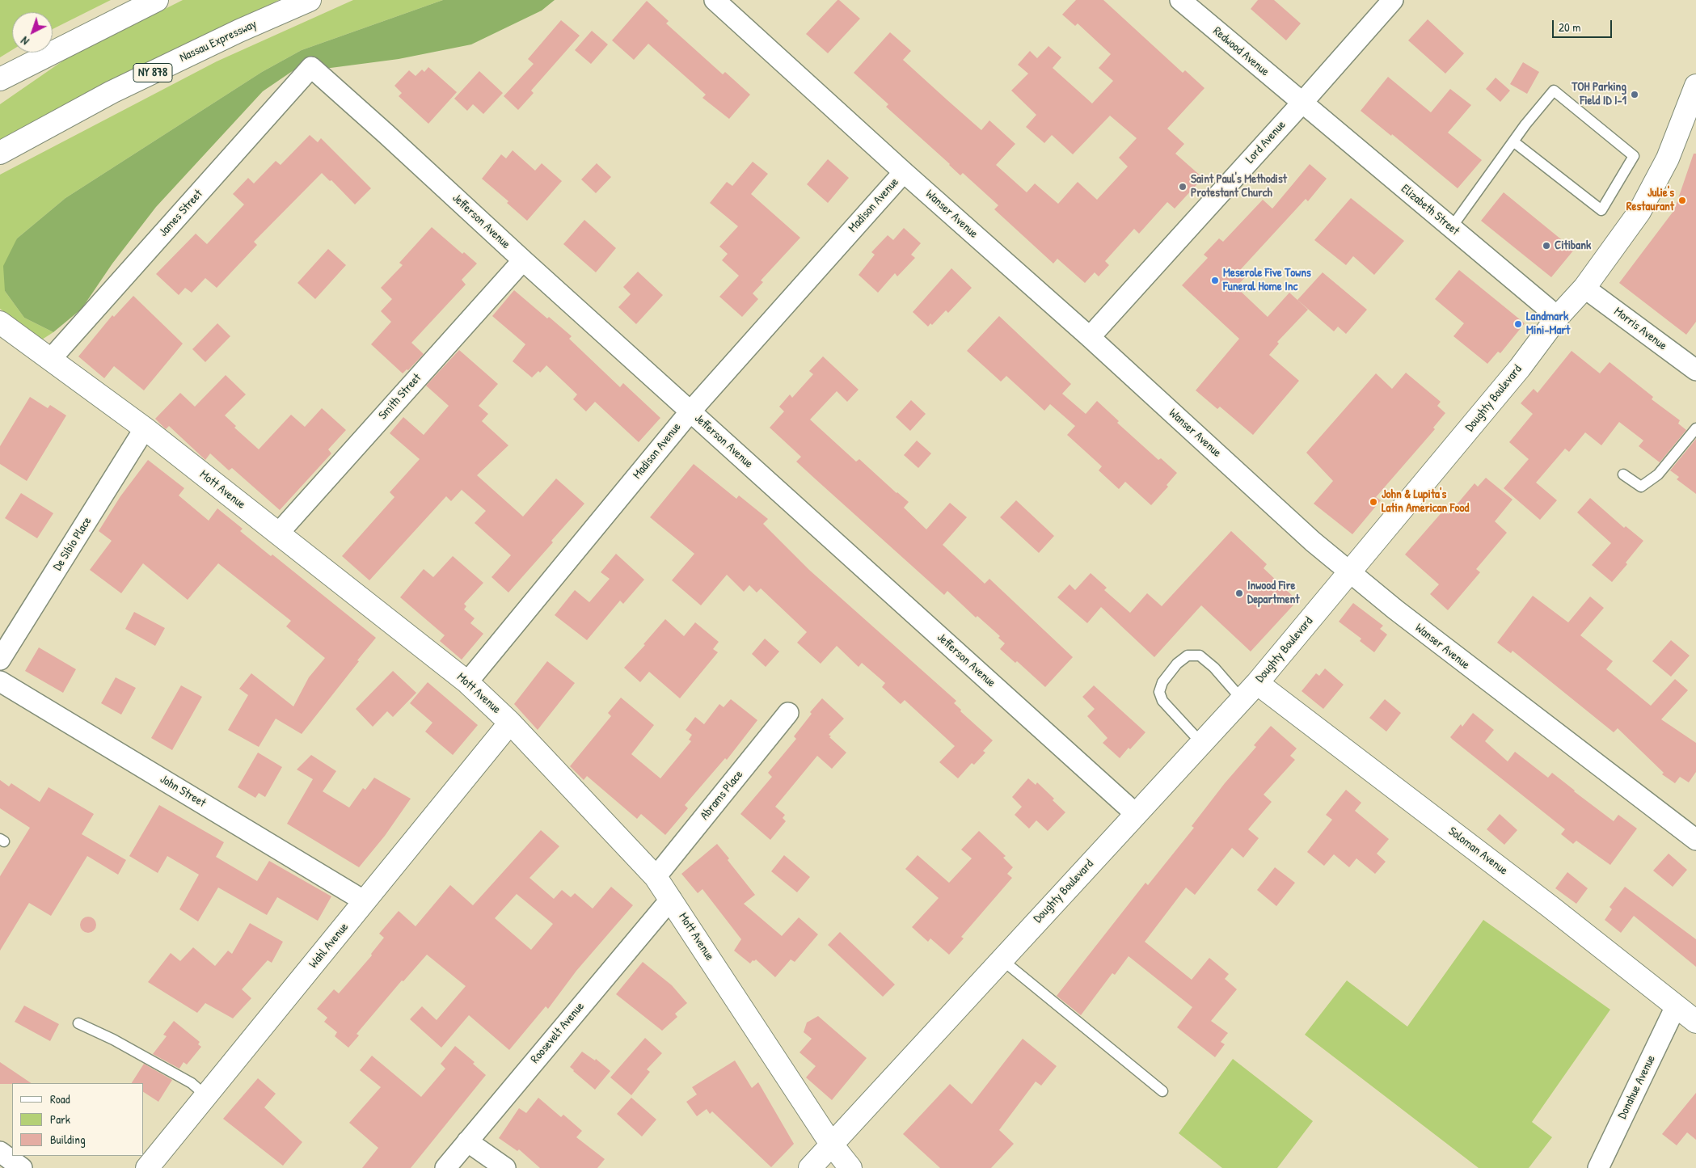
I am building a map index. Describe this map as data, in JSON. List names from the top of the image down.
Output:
{
  "streets": {
    "main road": [
      "Nassau Expressway",
      "NY 878",
      "Doughty Boulevard",
      "Mott Avenue",
      "Soloman Avenue",
      "Wahl Avenue"
    ],
    "street": [
      "Redwood Avenue",
      "Lord Avenue",
      "Madison Avenue",
      "Elizabeth Street",
      "James Street",
      "Wanser Avenue",
      "Jefferson Avenue",
      "Morris Avenue",
      "Smith Street",
      "De Sibio Place",
      "John Street",
      "Abrams Place",
      "Roosevelt Avenue",
      "Donahue Avenue"
    ]
  },
  "crossings": [
    ["Redwood Avenue", "Lord Avenue"],
    ["Redwood Avenue", "Elizabeth Street"],
    ["Lord Avenue", "Elizabeth Street"],
    ["Lord Avenue", "Wanser Avenue"],
    ["Madison Avenue", "Wanser Avenue"],
    ["Madison Avenue", "Jefferson Avenue"],
    ["Madison Avenue", "Mott Avenue"],
    ["Elizabeth Street", "Doughty Boulevard"],
    ["James Street", "Jefferson Avenue"],
    ["James Street", "Mott Avenue"],
    ["Wanser Avenue", "Doughty Boulevard"],
    ["Jefferson Avenue", "Smith Street"],
    ["Jefferson Avenue", "Doughty Boulevard"],
    ["Morris Avenue", "Doughty Boulevard"],
    ["Smith Street", "Mott Avenue"],
    ["Doughty Boulevard", "Mott Avenue"],
    ["Doughty Boulevard", "Soloman Avenue"],
    ["Mott Avenue", "De Sibio Place"],
    ["Mott Avenue", "Abrams Place"],
    ["Mott Avenue", "Wahl Avenue"],
    ["Mott Avenue", "Roosevelt Avenue"],
    ["John Street", "Wahl Avenue"],
    ["Soloman Avenue", "Donahue Avenue"]
  ],
  "places": [
    "TOH Parking Field ID I-1",
    "Saint Paul's Methodist Protestant Church",
    "Julie's Restaurant",
    "Citibank",
    "Meserole Five Towns Funeral Home Inc",
    "Landmark Mini-Mart",
    "John & Lupita's Latin American Food",
    "Inwood Fire Department"
  ],
  "legend": ["Road", "Park", "Building"],
  "scale_bar": "20 m",
  "north": "bottom left"
}
